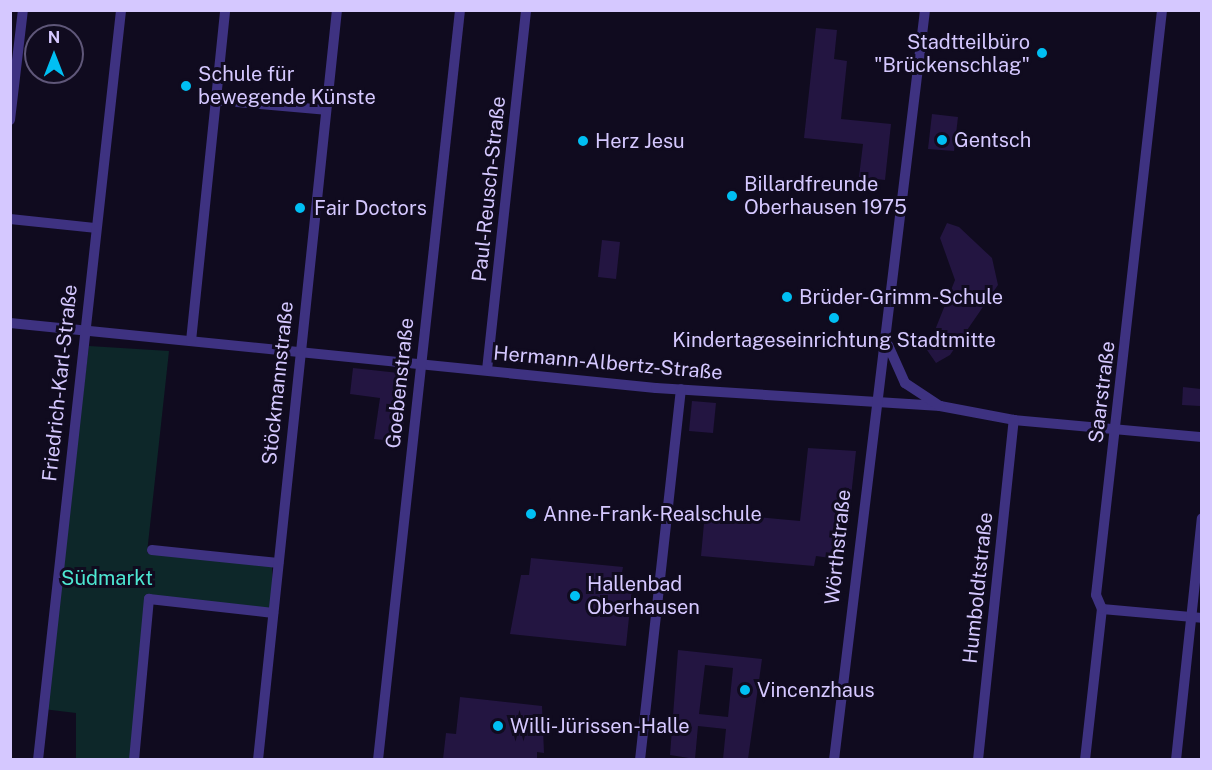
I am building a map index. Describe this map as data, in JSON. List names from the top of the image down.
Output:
{
  "streets": {
    "street": [
      "Paul-Reusch-Straße",
      "Hermann-Albertz-Straße",
      "Friedrich-Karl-Straße",
      "Stöckmannstraße",
      "Goebenstraße",
      "Saarstraße",
      "Wörthstraße",
      "Humboldtstraße"
    ]
  },
  "crossings": [
    ["Paul-Reusch-Straße", "Hermann-Albertz-Straße"],
    ["Hermann-Albertz-Straße", "Friedrich-Karl-Straße"],
    ["Hermann-Albertz-Straße", "Stöckmannstraße"],
    ["Hermann-Albertz-Straße", "Goebenstraße"],
    ["Hermann-Albertz-Straße", "Saarstraße"],
    ["Hermann-Albertz-Straße", "Wörthstraße"],
    ["Hermann-Albertz-Straße", "Humboldtstraße"]
  ],
  "parks": ["Südmarkt"],
  "places": [
    "Stadtteilbüro \"Brückenschlag\"",
    "Schule für bewegende Künste",
    "Gentsch",
    "Herz Jesu",
    "Billardfreunde Oberhausen 1975",
    "Fair Doctors",
    "Brüder-Grimm-Schule",
    "Kindertageseinrichtung Stadtmitte",
    "Anne-Frank-Realschule",
    "Hallenbad Oberhausen",
    "Vincenzhaus",
    "Willi-Jürissen-Halle"
  ],
  "north": "top"
}
